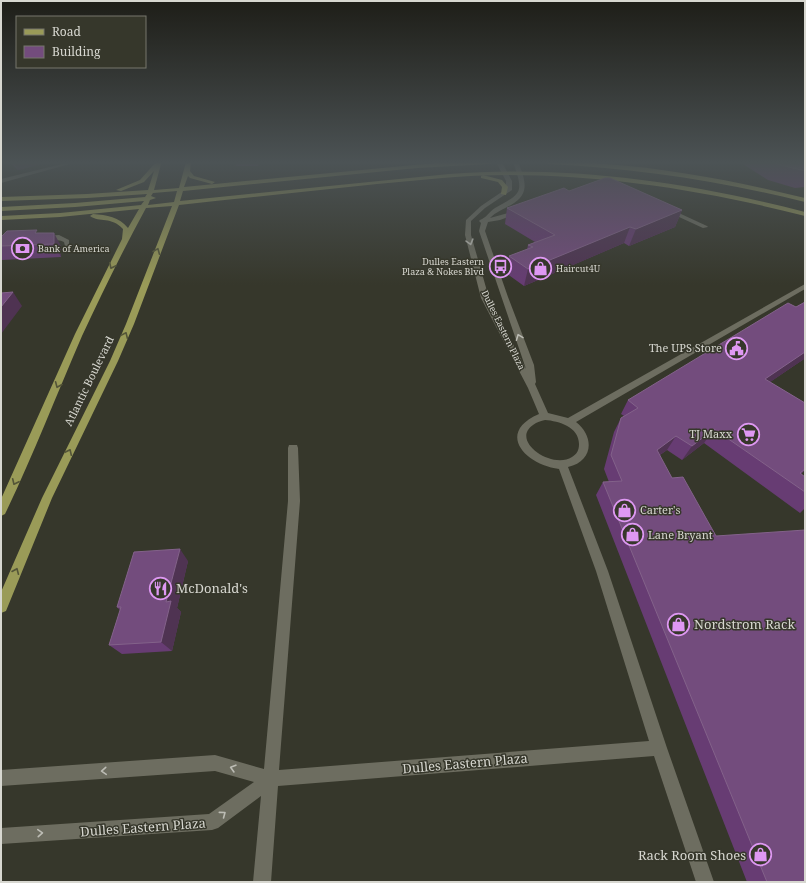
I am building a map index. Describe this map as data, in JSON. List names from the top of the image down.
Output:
{
  "streets": {
    "main road": ["Atlantic Boulevard"],
    "street": ["Dulles Eastern Plaza"]
  },
  "places": {
    "bank": ["Bank of America"],
    "bus stop": ["Dulles Eastern Plaza & Nokes Blvd"],
    "shop": [
      "Haircut4U",
      "Carter's",
      "Lane Bryant",
      "Nordstrom Rack",
      "Rack Room Shoes"
    ],
    "public building": ["The UPS Store"],
    "supermarket": ["TJ Maxx"],
    "restaurant": ["McDonald's"]
  },
  "legend": ["Road", "Building"]
}
